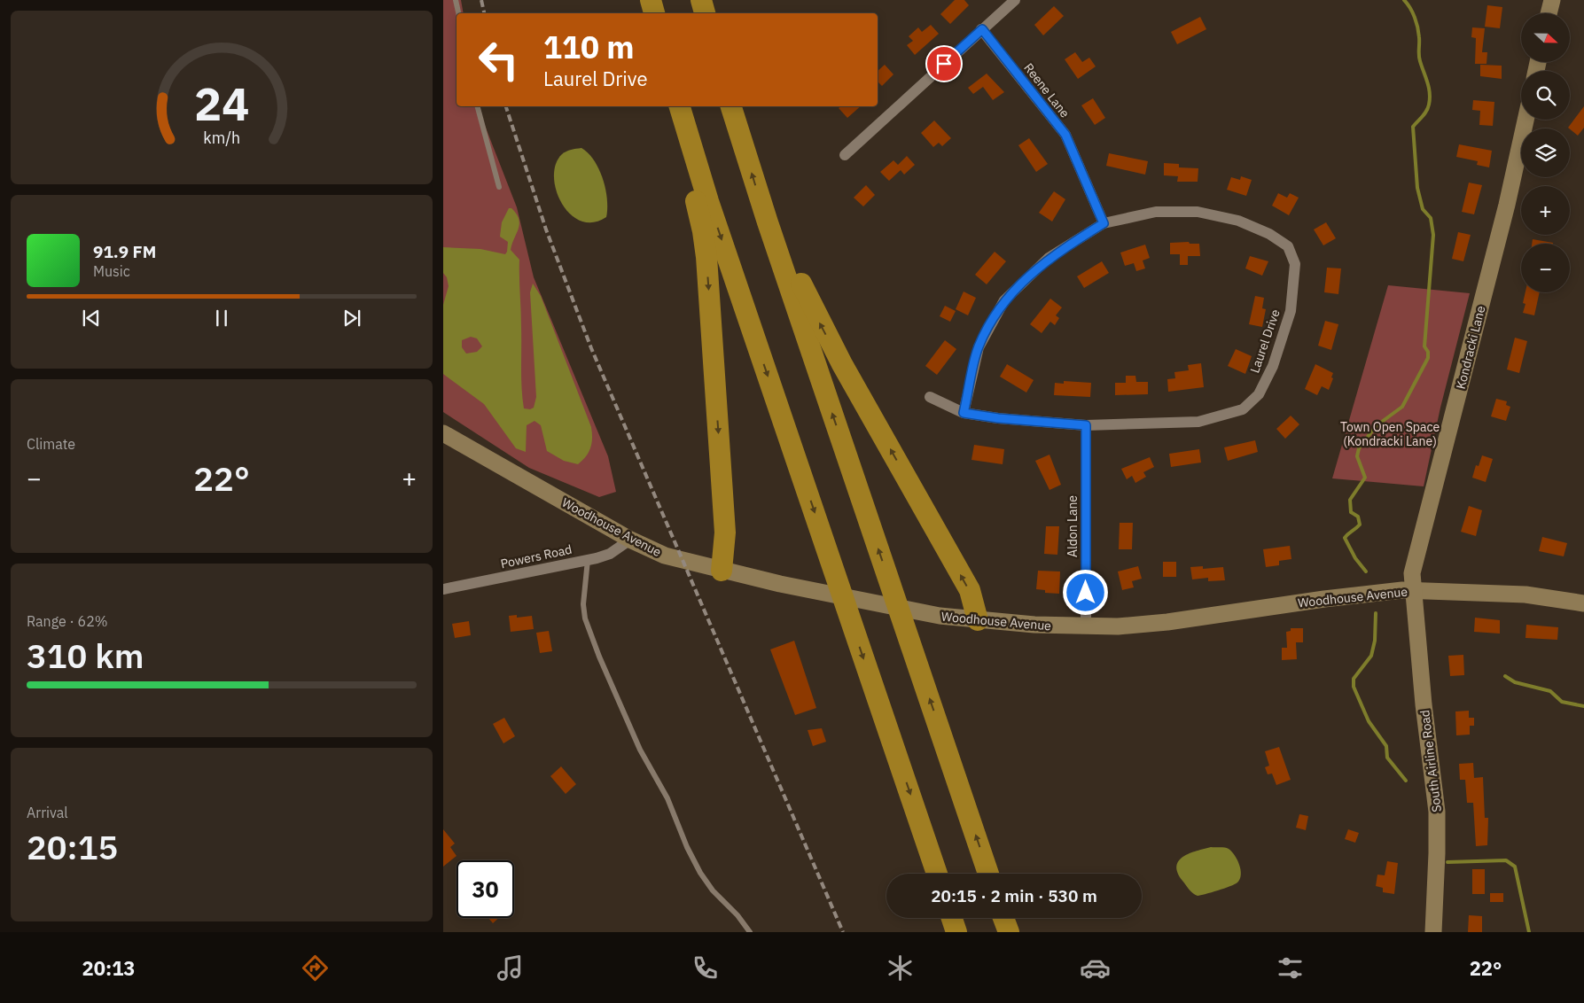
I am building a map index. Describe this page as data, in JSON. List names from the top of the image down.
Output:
{
  "streets": {
    "main road": ["Kondracki Lane", "Woodhouse Avenue", "South Airline Road"],
    "street": [
      "Reene Lane",
      "Laurel Drive",
      "Aldon Lane",
      "Powers Road"
    ]
  },
  "crossings": [
    ["Reene Lane", "Laurel Drive"],
    ["Laurel Drive", "Aldon Lane"],
    ["Kondracki Lane", "Woodhouse Avenue"],
    ["Kondracki Lane", "South Airline Road"],
    ["Aldon Lane", "Woodhouse Avenue"],
    ["Woodhouse Avenue", "Powers Road"],
    ["Woodhouse Avenue", "South Airline Road"]
  ],
  "parks": ["Town Open Space (Kondracki Lane)"],
  "north": "right",
  "page": {
    "map_buttons": ["+", "−"],
    "turn": ["110 m", "Laurel Drive"],
    "song": ["91.9 FM", "Music"],
    "tile": [
      "Climate",
      ["Range · 62%", "310 km"],
      ["Arrival", "20:15"]
    ],
    "heat": ["−", "22°", "+"],
    "limit": "30",
    "trip": "20:15 · 2 min · 530 m",
    "tabs": ["20:13", "22°"],
    "gauge": ["24", "km/h"]
  }
}
